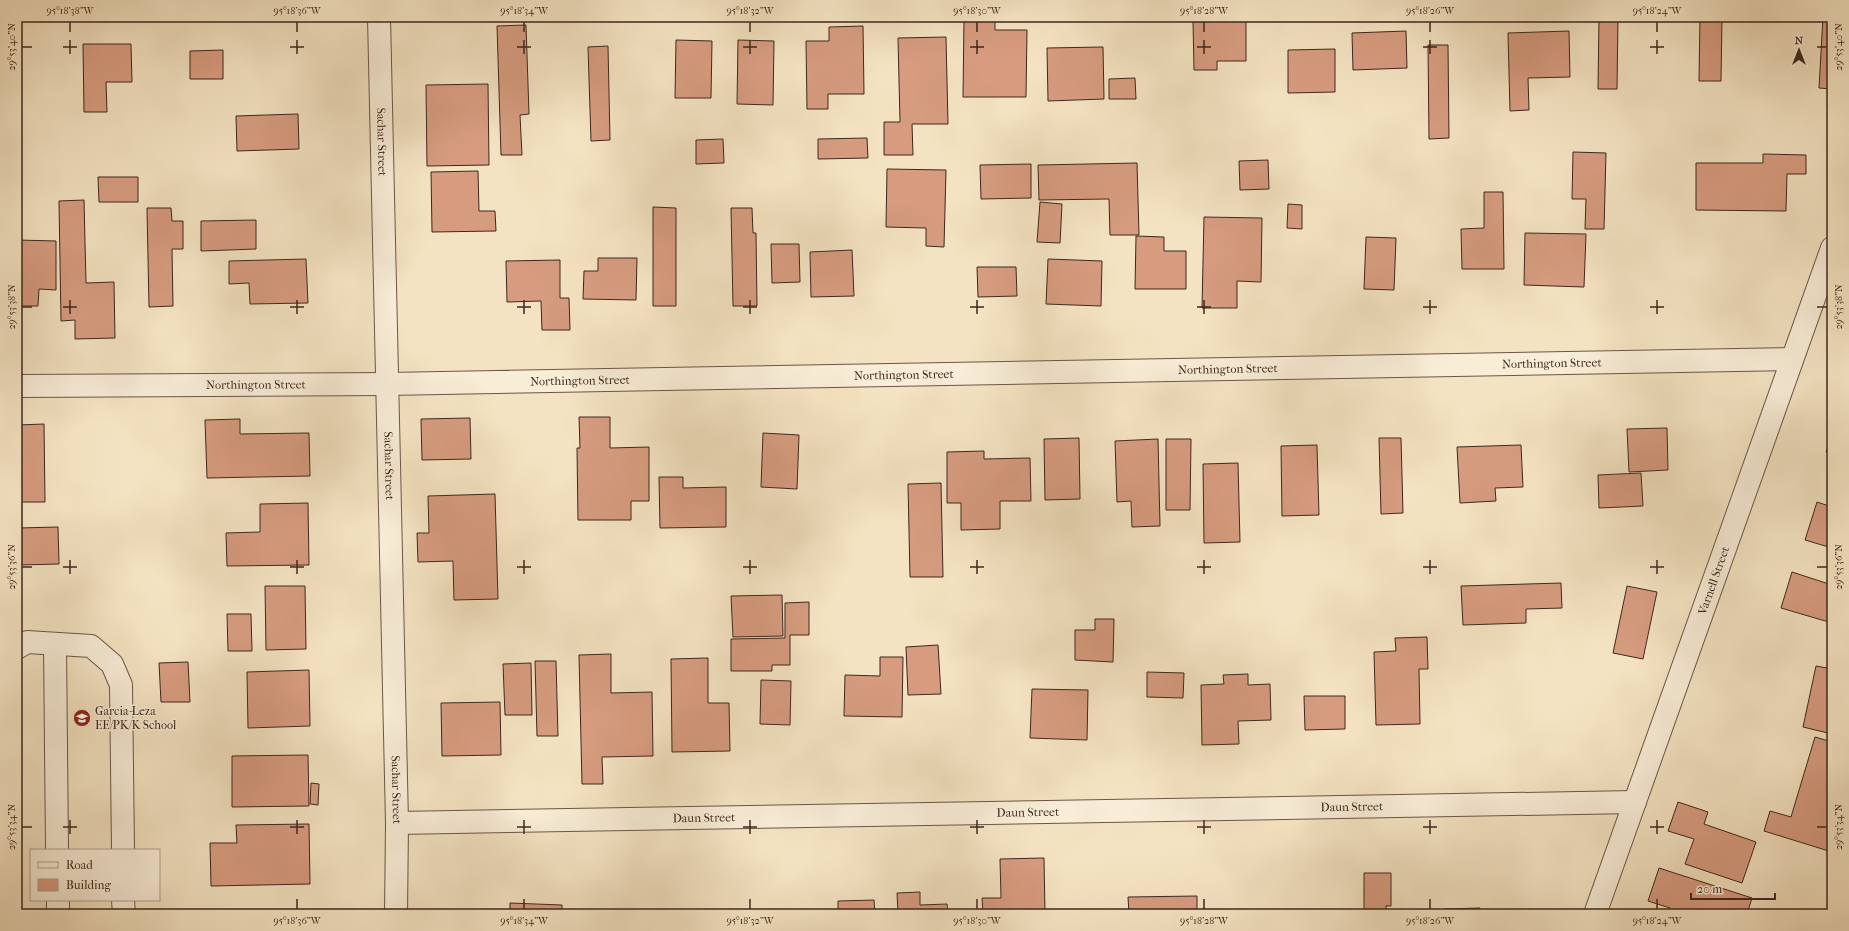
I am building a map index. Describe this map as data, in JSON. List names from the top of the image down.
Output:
{
  "streets": {
    "street": [
      "Sachar Street",
      "Northington Street",
      "Varnell Street",
      "Daun Street"
    ]
  },
  "crossings": [
    ["Sachar Street", "Northington Street"],
    ["Sachar Street", "Daun Street"],
    ["Northington Street", "Varnell Street"],
    ["Varnell Street", "Daun Street"]
  ],
  "places": {
    "school or university": ["Garcia-Leza EE/PK/K School"]
  },
  "legend": ["Road", "Building"],
  "scale_bar": "20 m",
  "north": "top",
  "coordinates": [
    "95°18'38\"W",
    "95°18'36\"W",
    "95°18'34\"W",
    "95°18'32\"W",
    "95°18'30\"W",
    "95°18'28\"W",
    "95°18'26\"W",
    "95°18'24\"W",
    "29°53'40\"N",
    "29°53'38\"N",
    "29°53'36\"N",
    "29°53'34\"N"
  ]
}
